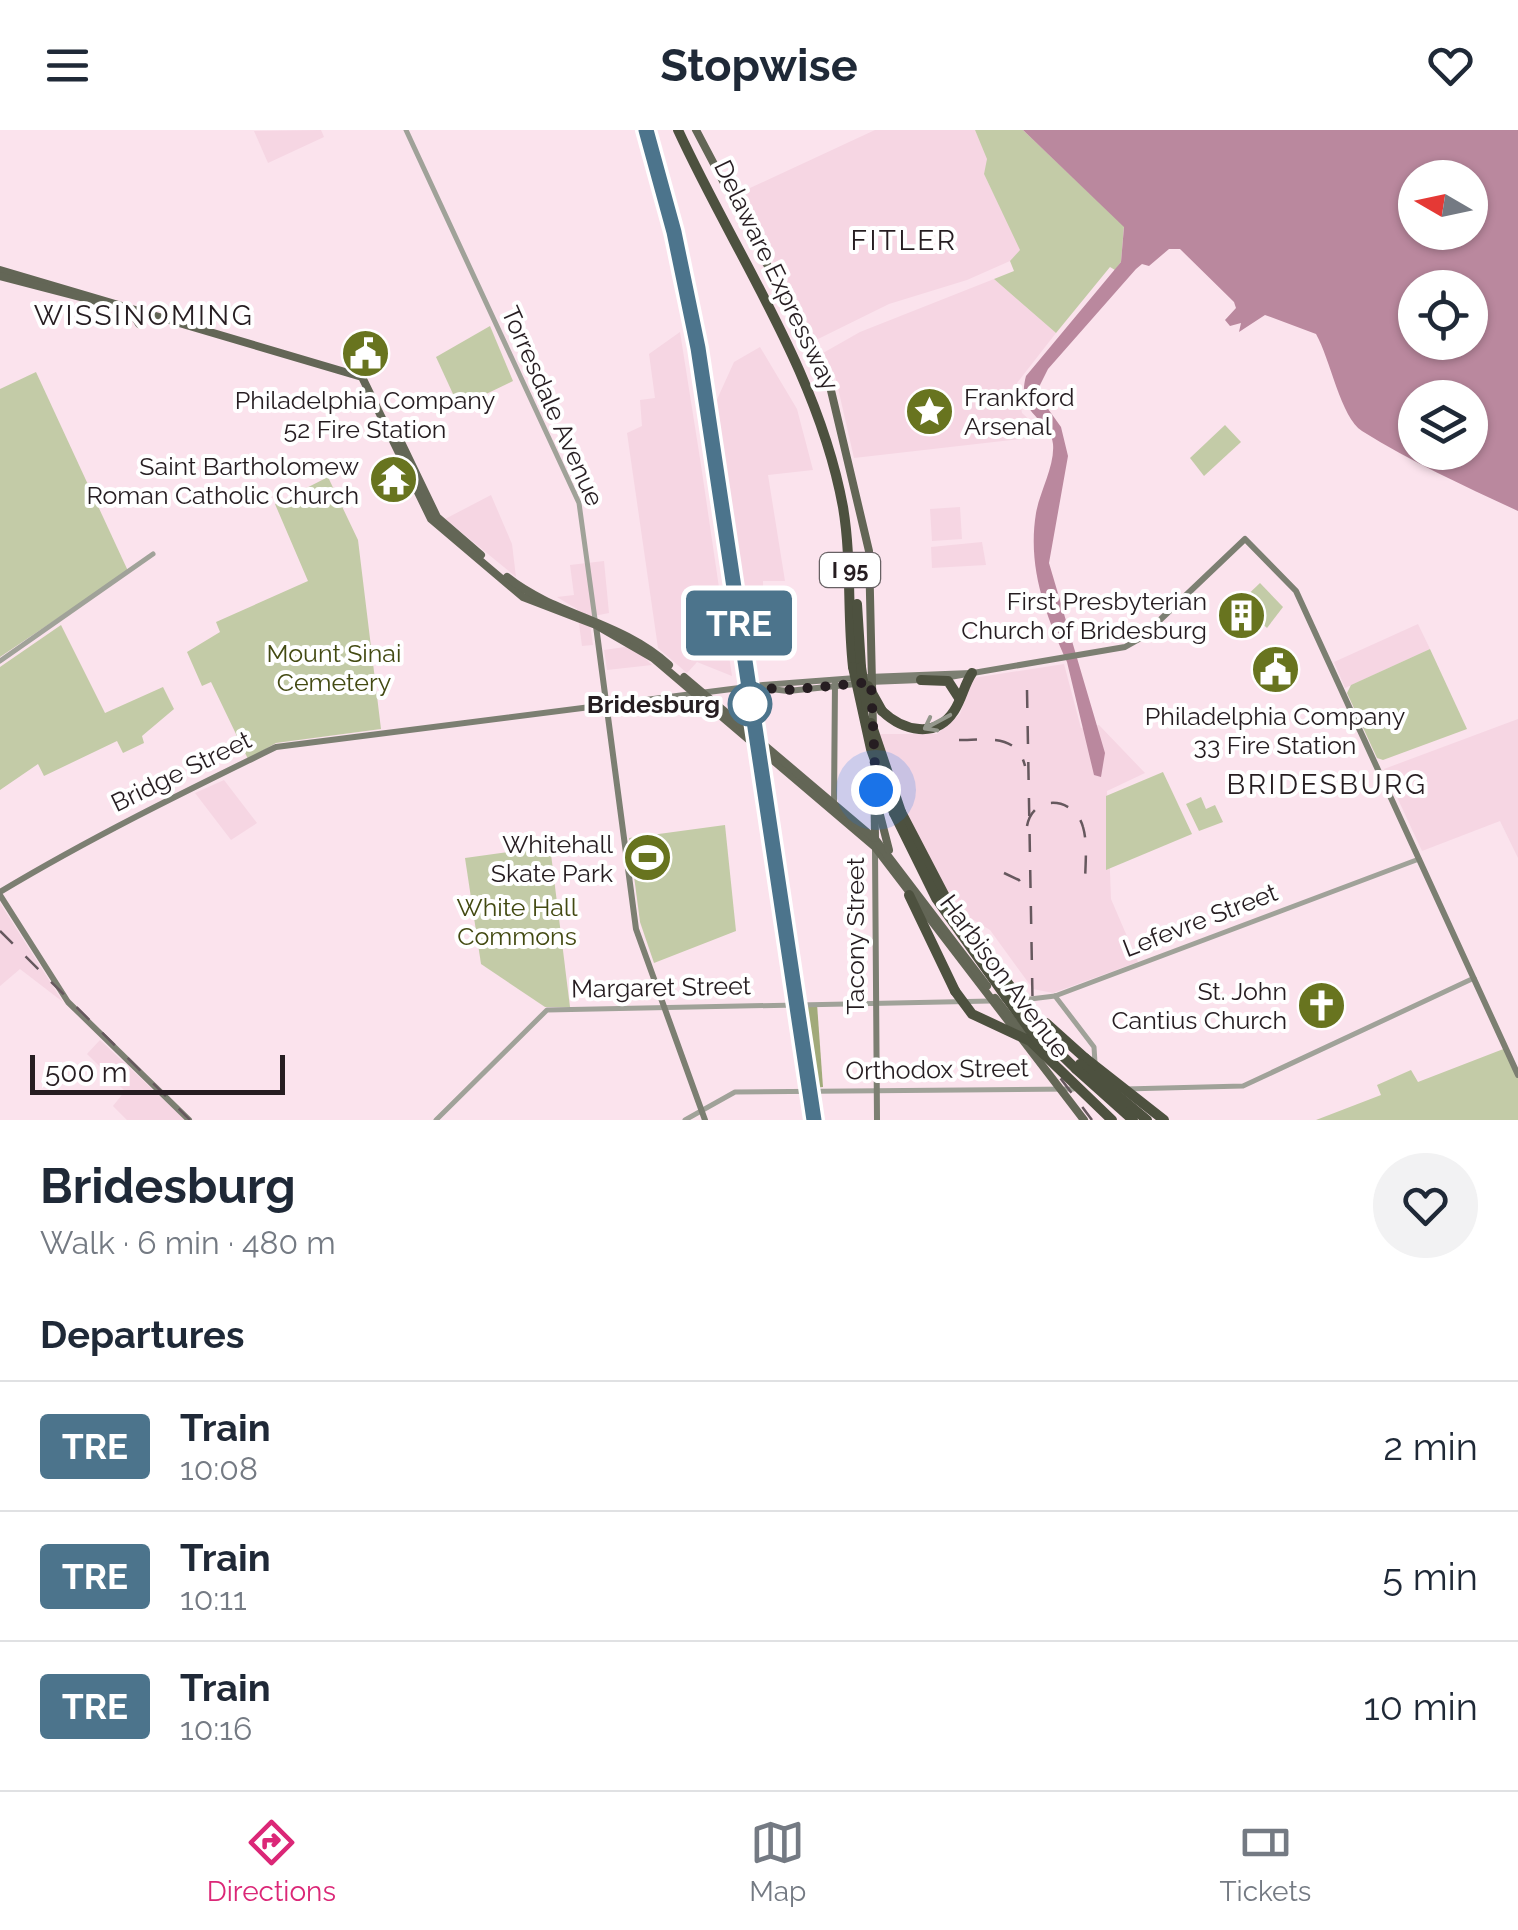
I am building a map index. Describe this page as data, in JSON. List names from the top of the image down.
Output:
{
  "streets": {
    "highway": ["Delaware Expressway", "I 95"],
    "main road": [
      "Torresdale Avenue",
      "Bridge Street",
      "Tacony Street",
      "Harbison Avenue"
    ],
    "street": ["Lefevre Street", "Margaret Street", "Orthodox Street"]
  },
  "crossings": [
    ["Delaware Expressway", "Lefevre Street"],
    ["Delaware Expressway", "Harbison Avenue"],
    ["Delaware Expressway", "Margaret Street"],
    ["Torresdale Avenue", "Bridge Street"],
    ["Torresdale Avenue", "Harbison Avenue"],
    ["Torresdale Avenue", "Margaret Street"],
    ["Torresdale Avenue", "Orthodox Street"],
    ["Bridge Street", "Lefevre Street"],
    ["Bridge Street", "Tacony Street"],
    ["Bridge Street", "Harbison Avenue"],
    ["Lefevre Street", "Harbison Avenue"],
    ["Lefevre Street", "Margaret Street"],
    ["Tacony Street", "Harbison Avenue"],
    ["Tacony Street", "Margaret Street"],
    ["Tacony Street", "Orthodox Street"],
    ["Harbison Avenue", "Margaret Street"],
    ["Harbison Avenue", "Orthodox Street"]
  ],
  "districts": ["FITLER", "WISSINOMING", "BRIDESBURG"],
  "parks": ["Mount Sinai Cemetery", "White Hall Commons"],
  "places": {
    "public building": ["Philadelphia Company 52 Fire Station", "Philadelphia Company 33 Fire Station"],
    "place": ["Frankford Arsenal"],
    "temple": ["Saint Bartholomew Roman Catholic Church"],
    "building": ["First Presbyterian Church of Bridesburg"],
    "other": ["Bridesburg"],
    "sports": ["Whitehall Skate Park"],
    "church": ["St. John Cantius Church"]
  },
  "scale_bar": "500 m",
  "north": "left",
  "page": {
    "header": "Stopwise",
    "on_map": "TRE",
    "scale": "500 m",
    "heading": [
      ["Bridesburg", "Walk · 6 min · 480 m"],
      "Departures"
    ],
    "list": [
      {
        "mark": "TRE",
        "name": "Train",
        "note": "10:08",
        "value": "2 min"
      },
      {
        "mark": "TRE",
        "name": "Train",
        "note": "10:11",
        "value": "5 min"
      },
      {
        "mark": "TRE",
        "name": "Train",
        "note": "10:16",
        "value": "10 min"
      }
    ],
    "tabs": ["Directions", "Map", "Tickets"]
  }
}
